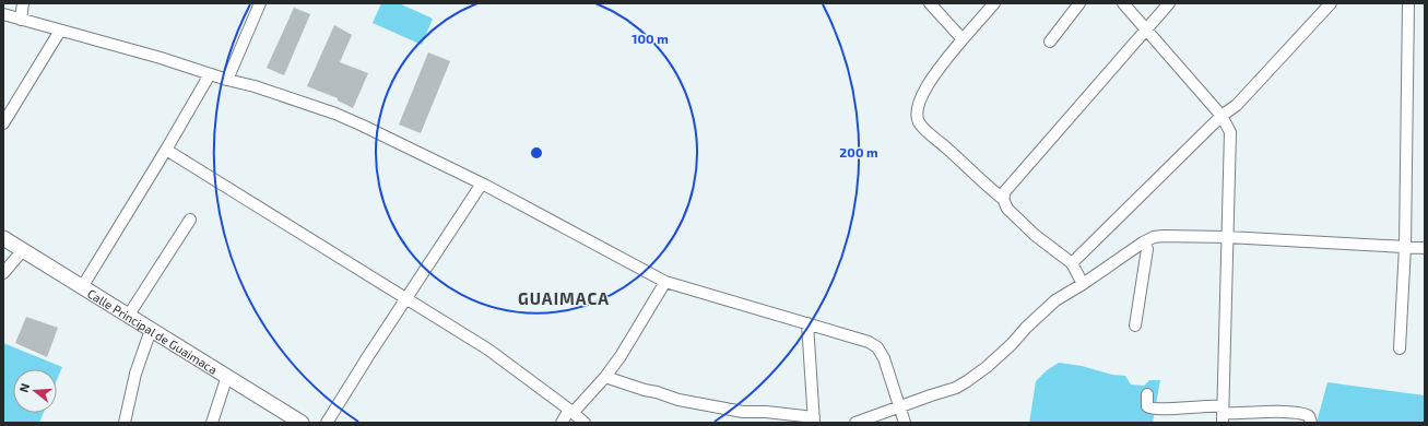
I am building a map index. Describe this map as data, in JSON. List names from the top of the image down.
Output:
{
  "streets": {
    "main road": ["Calle Principal de Guaimaca"]
  },
  "districts": ["GUAIMACA"],
  "north": "left",
  "rings": ["100 m", "200 m"]
}
